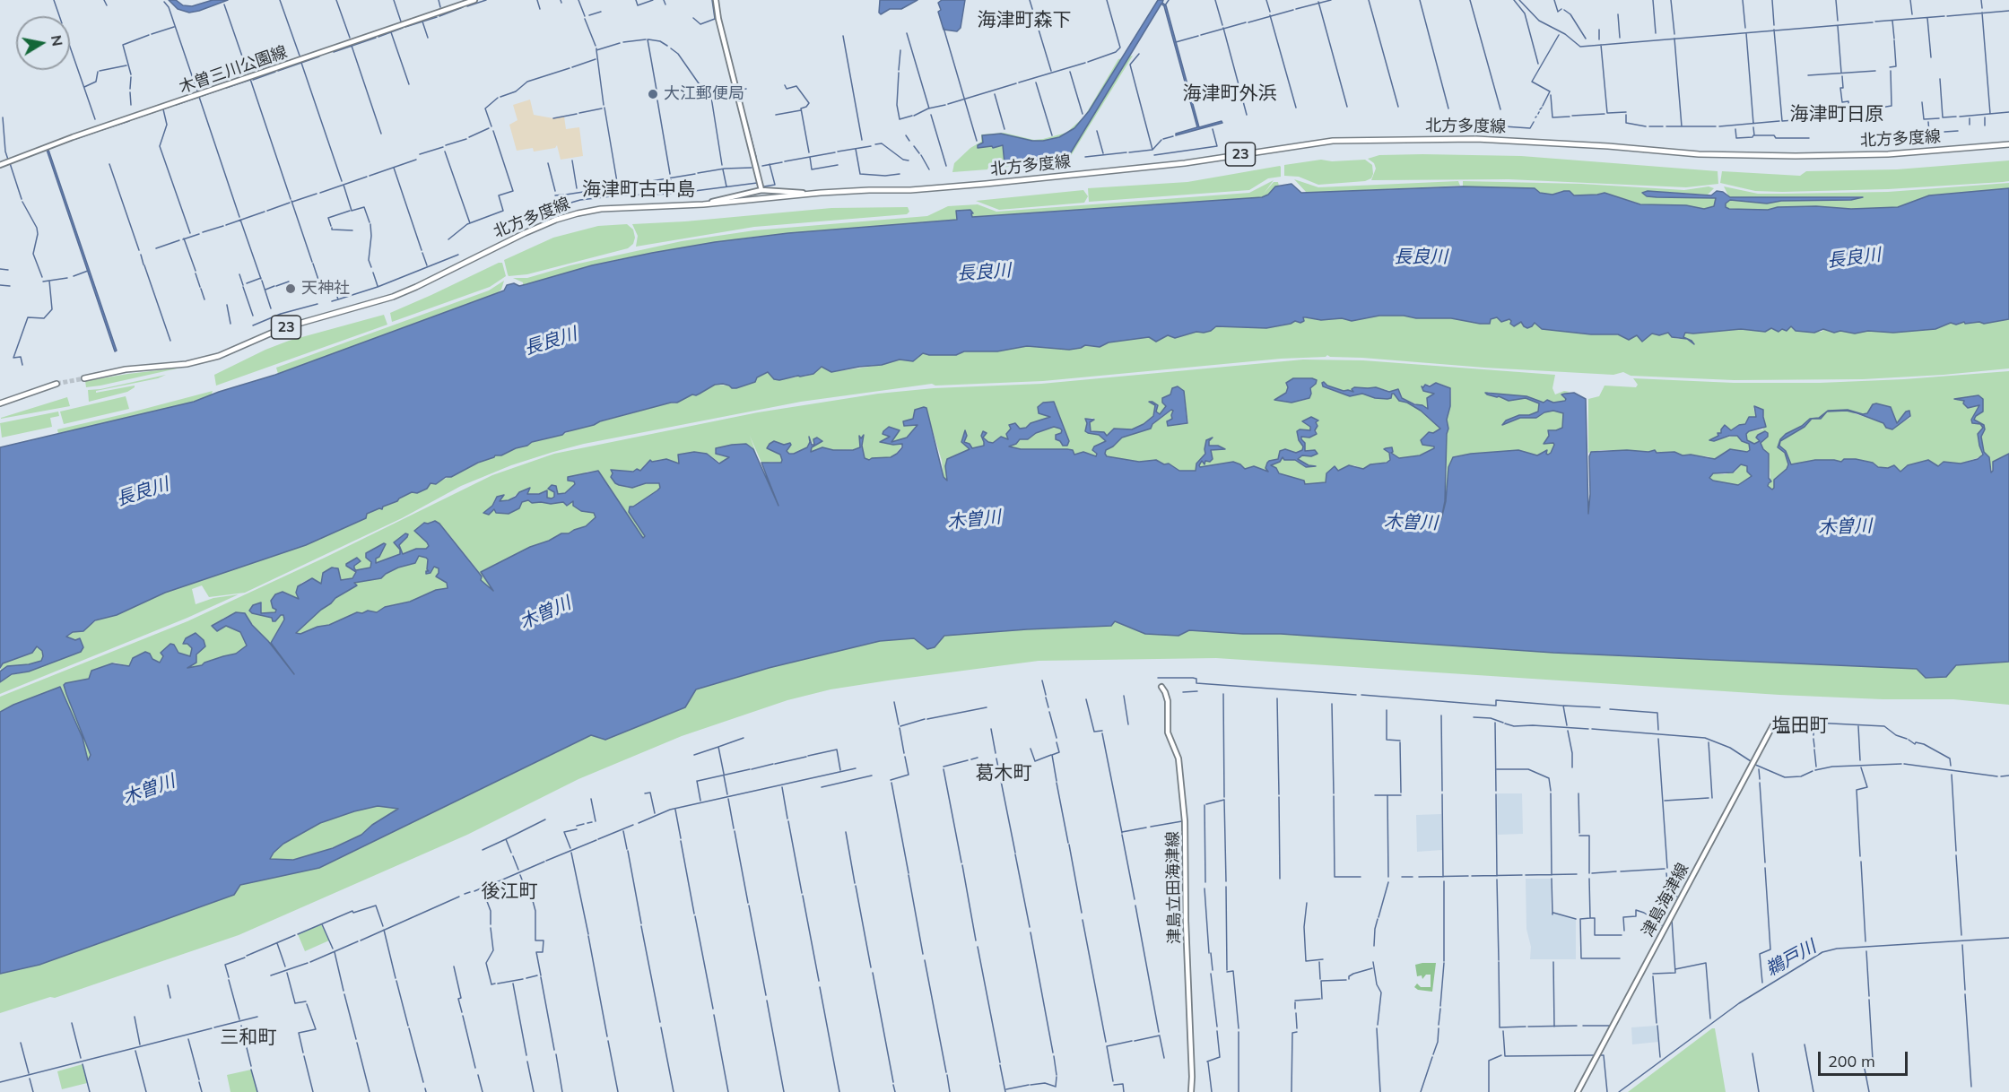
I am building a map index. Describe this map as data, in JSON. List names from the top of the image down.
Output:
{
  "streets": {
    "main road": [
      "木曽三川公園線",
      "北方多度線",
      "23",
      "津島立田海津線",
      "津島海津線"
    ]
  },
  "districts": [
    "海津町森下",
    "海津町外浜",
    "海津町日原",
    "海津町古中島",
    "塩田町",
    "葛木町",
    "後江町",
    "三和町"
  ],
  "water": ["長良川", "木曽川", "鵜戸川"],
  "places": ["大江郵便局", "天神社"],
  "scale_bar": "200 m",
  "north": "right"
}
